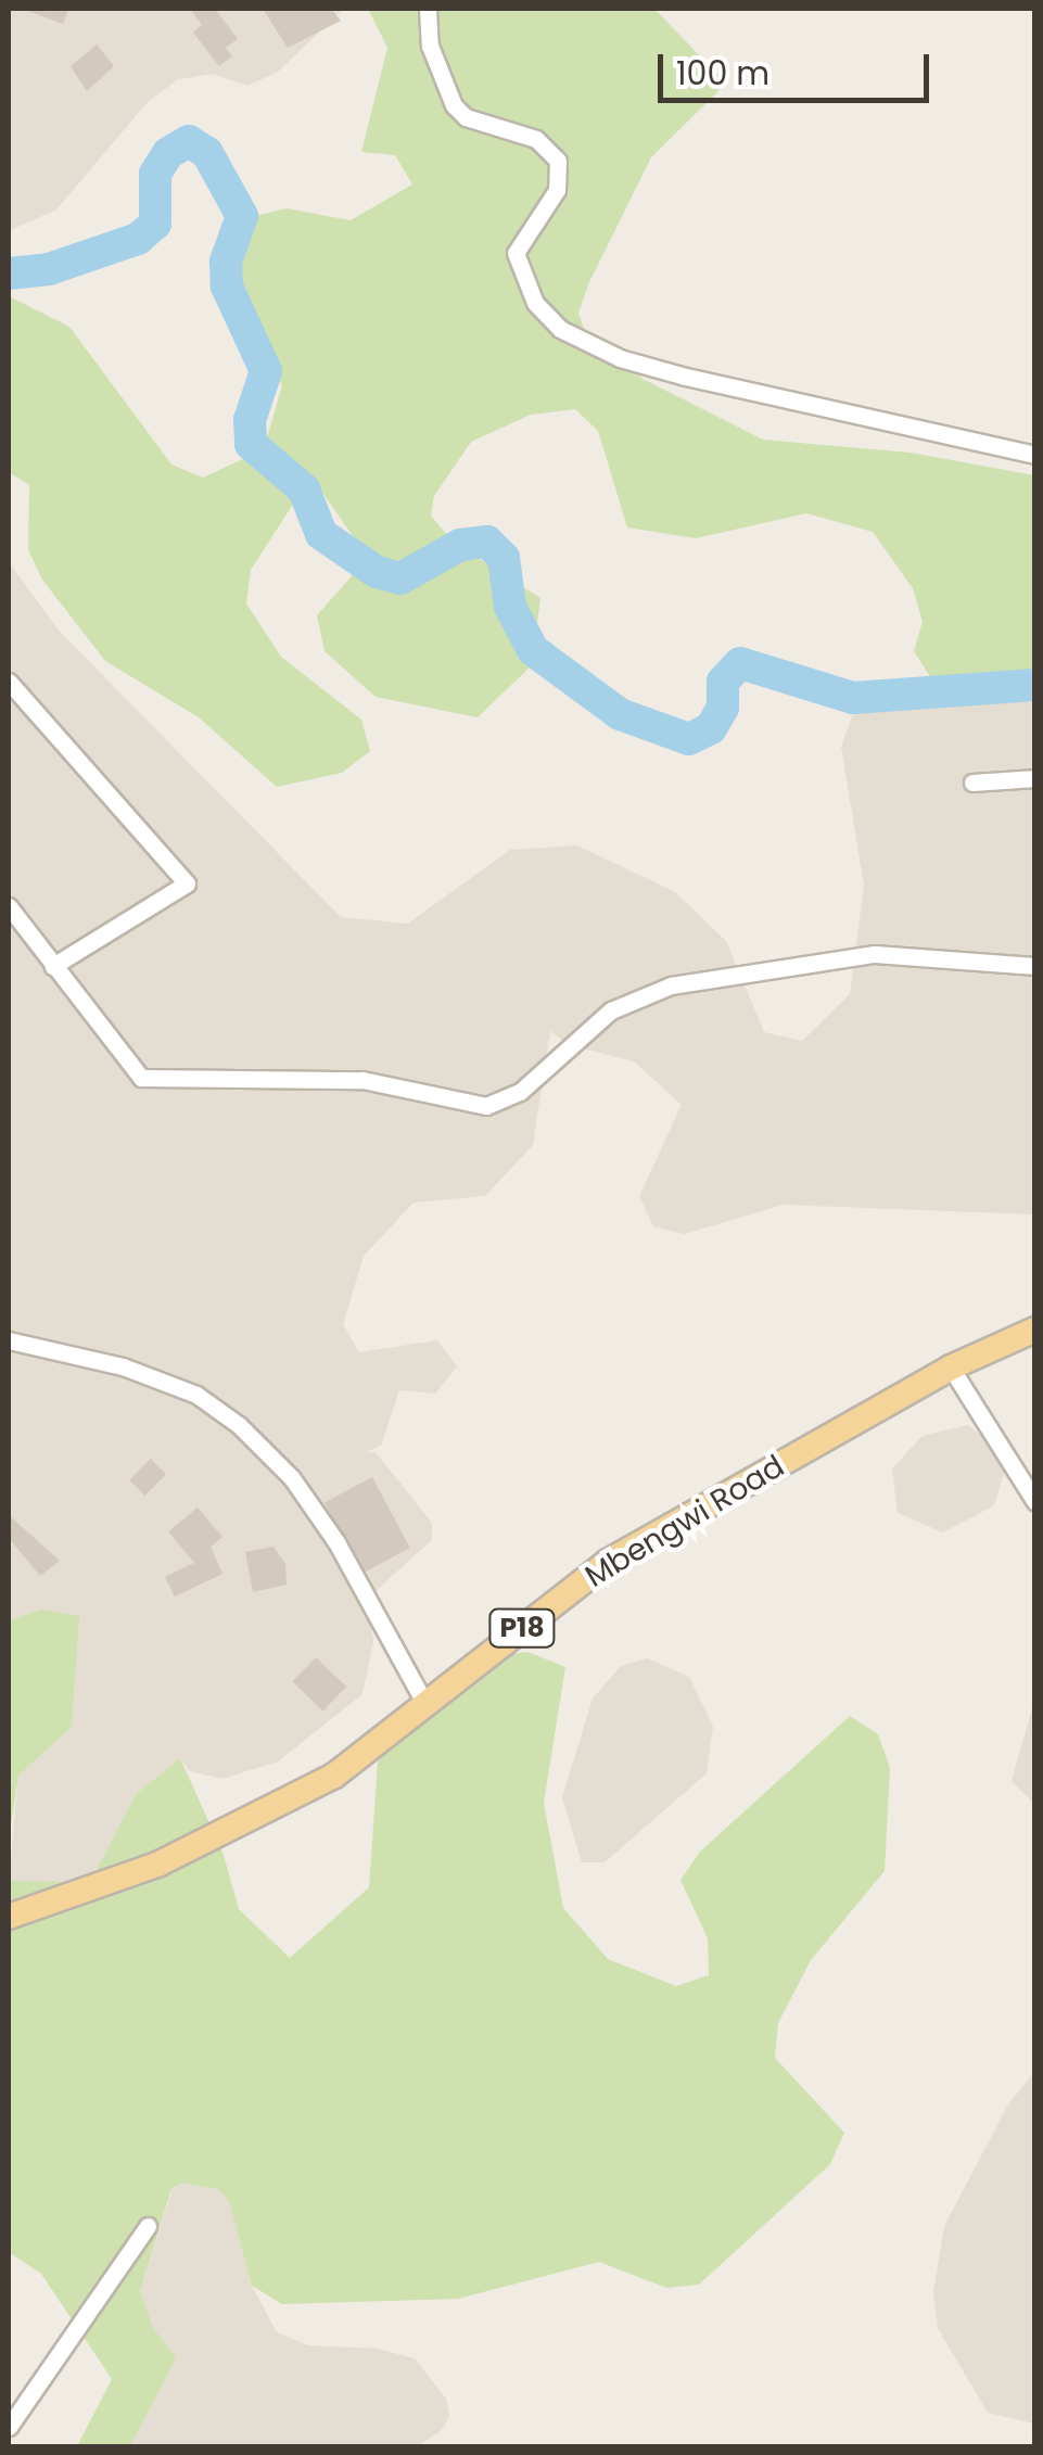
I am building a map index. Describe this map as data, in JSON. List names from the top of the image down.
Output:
{
  "streets": {
    "main road": ["Mbengwi Road", "P18"]
  },
  "scale_bar": "100 m"
}
